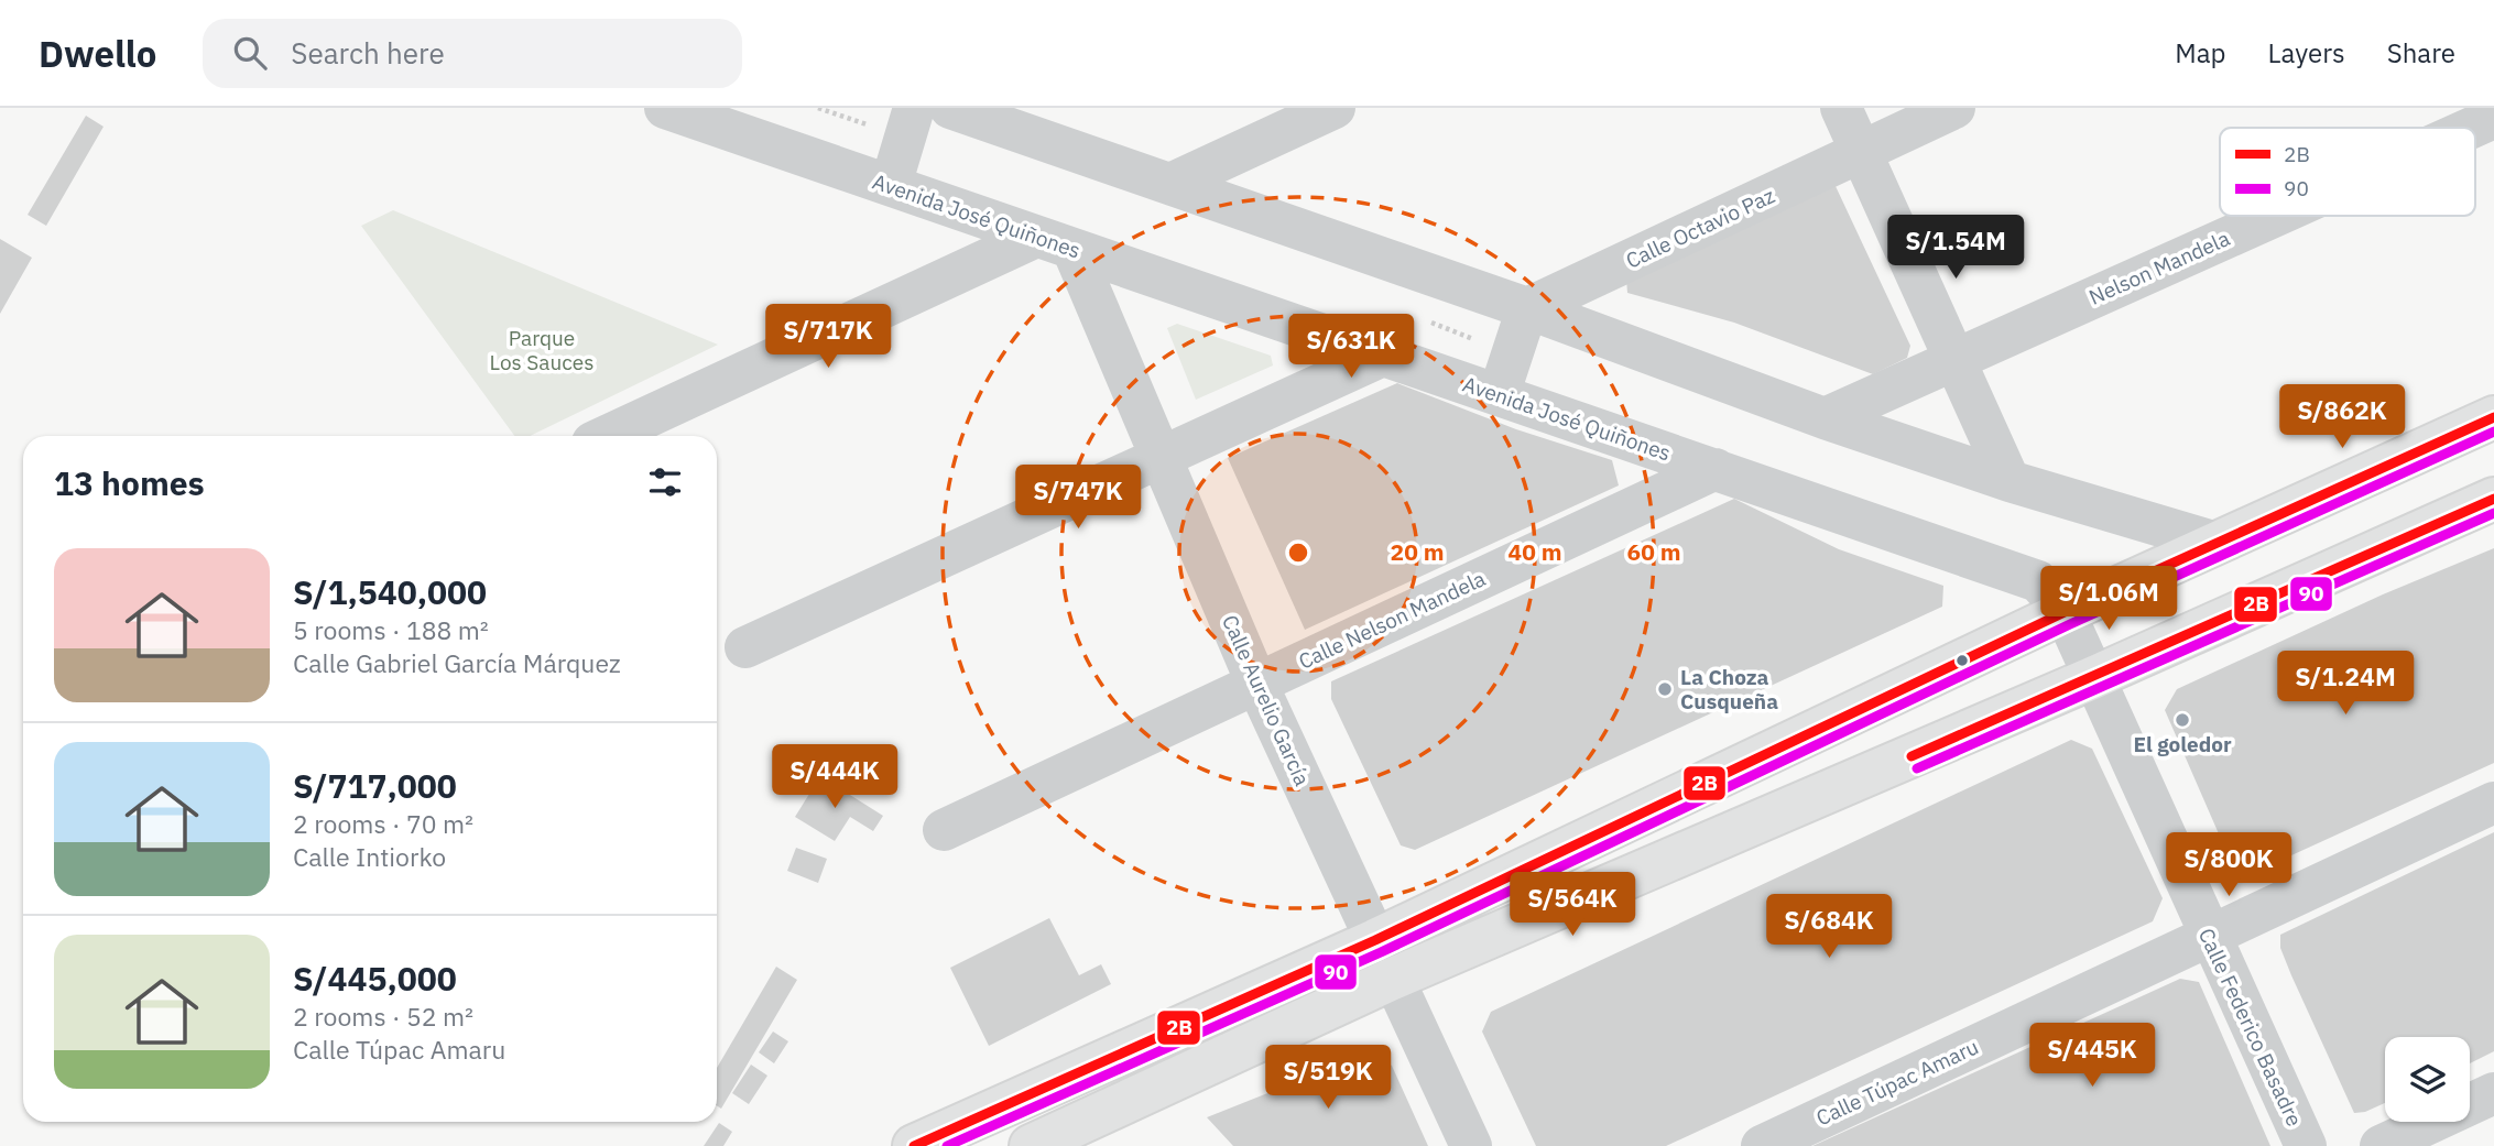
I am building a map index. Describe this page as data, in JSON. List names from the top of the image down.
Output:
{
  "streets": {
    "street": [
      "Avenida José Quiñones",
      "Calle Octavio Paz",
      "Nelson Mandela",
      "Calle Nelson Mandela",
      "Calle Aurelio García",
      "Calle Federico Basadre",
      "Calle Túpac Amaru"
    ]
  },
  "crossings": [
    ["Avenida José Quiñones", "Calle Nelson Mandela"],
    ["Avenida José Quiñones", "Calle Aurelio García"],
    ["Avenida José Quiñones", "Calle Federico Basadre"],
    ["Calle Nelson Mandela", "Calle Aurelio García"],
    ["Calle Federico Basadre", "Calle Túpac Amaru"]
  ],
  "parks": ["Parque Los Sauces"],
  "places": ["La Choza Cusqueña", "El goledor"],
  "lines": ["transit line 2B", "transit line 90"],
  "legend": ["2B", "90"],
  "page": {
    "header": "Dwello",
    "search": "Search here",
    "nav": ["Map", "Layers", "Share"],
    "price": [
      "S/1.54M",
      "S/717K",
      "S/631K",
      "S/862K",
      "S/747K",
      "S/1.06M",
      "S/1.24M",
      "S/444K",
      "S/800K",
      "S/564K",
      "S/684K",
      "S/445K",
      "S/519K"
    ],
    "heading": "13 homes",
    "list": [
      {
        "name": "S/1,540,000",
        "note": "5 rooms · 188 m² · Calle Gabriel García Márquez"
      },
      {
        "name": "S/717,000",
        "note": "2 rooms · 70 m² · Calle Intiorko"
      },
      {
        "name": "S/445,000",
        "note": "2 rooms · 52 m² · Calle Túpac Amaru"
      }
    ]
  },
  "rings": ["20 m", "40 m", "60 m"]
}
